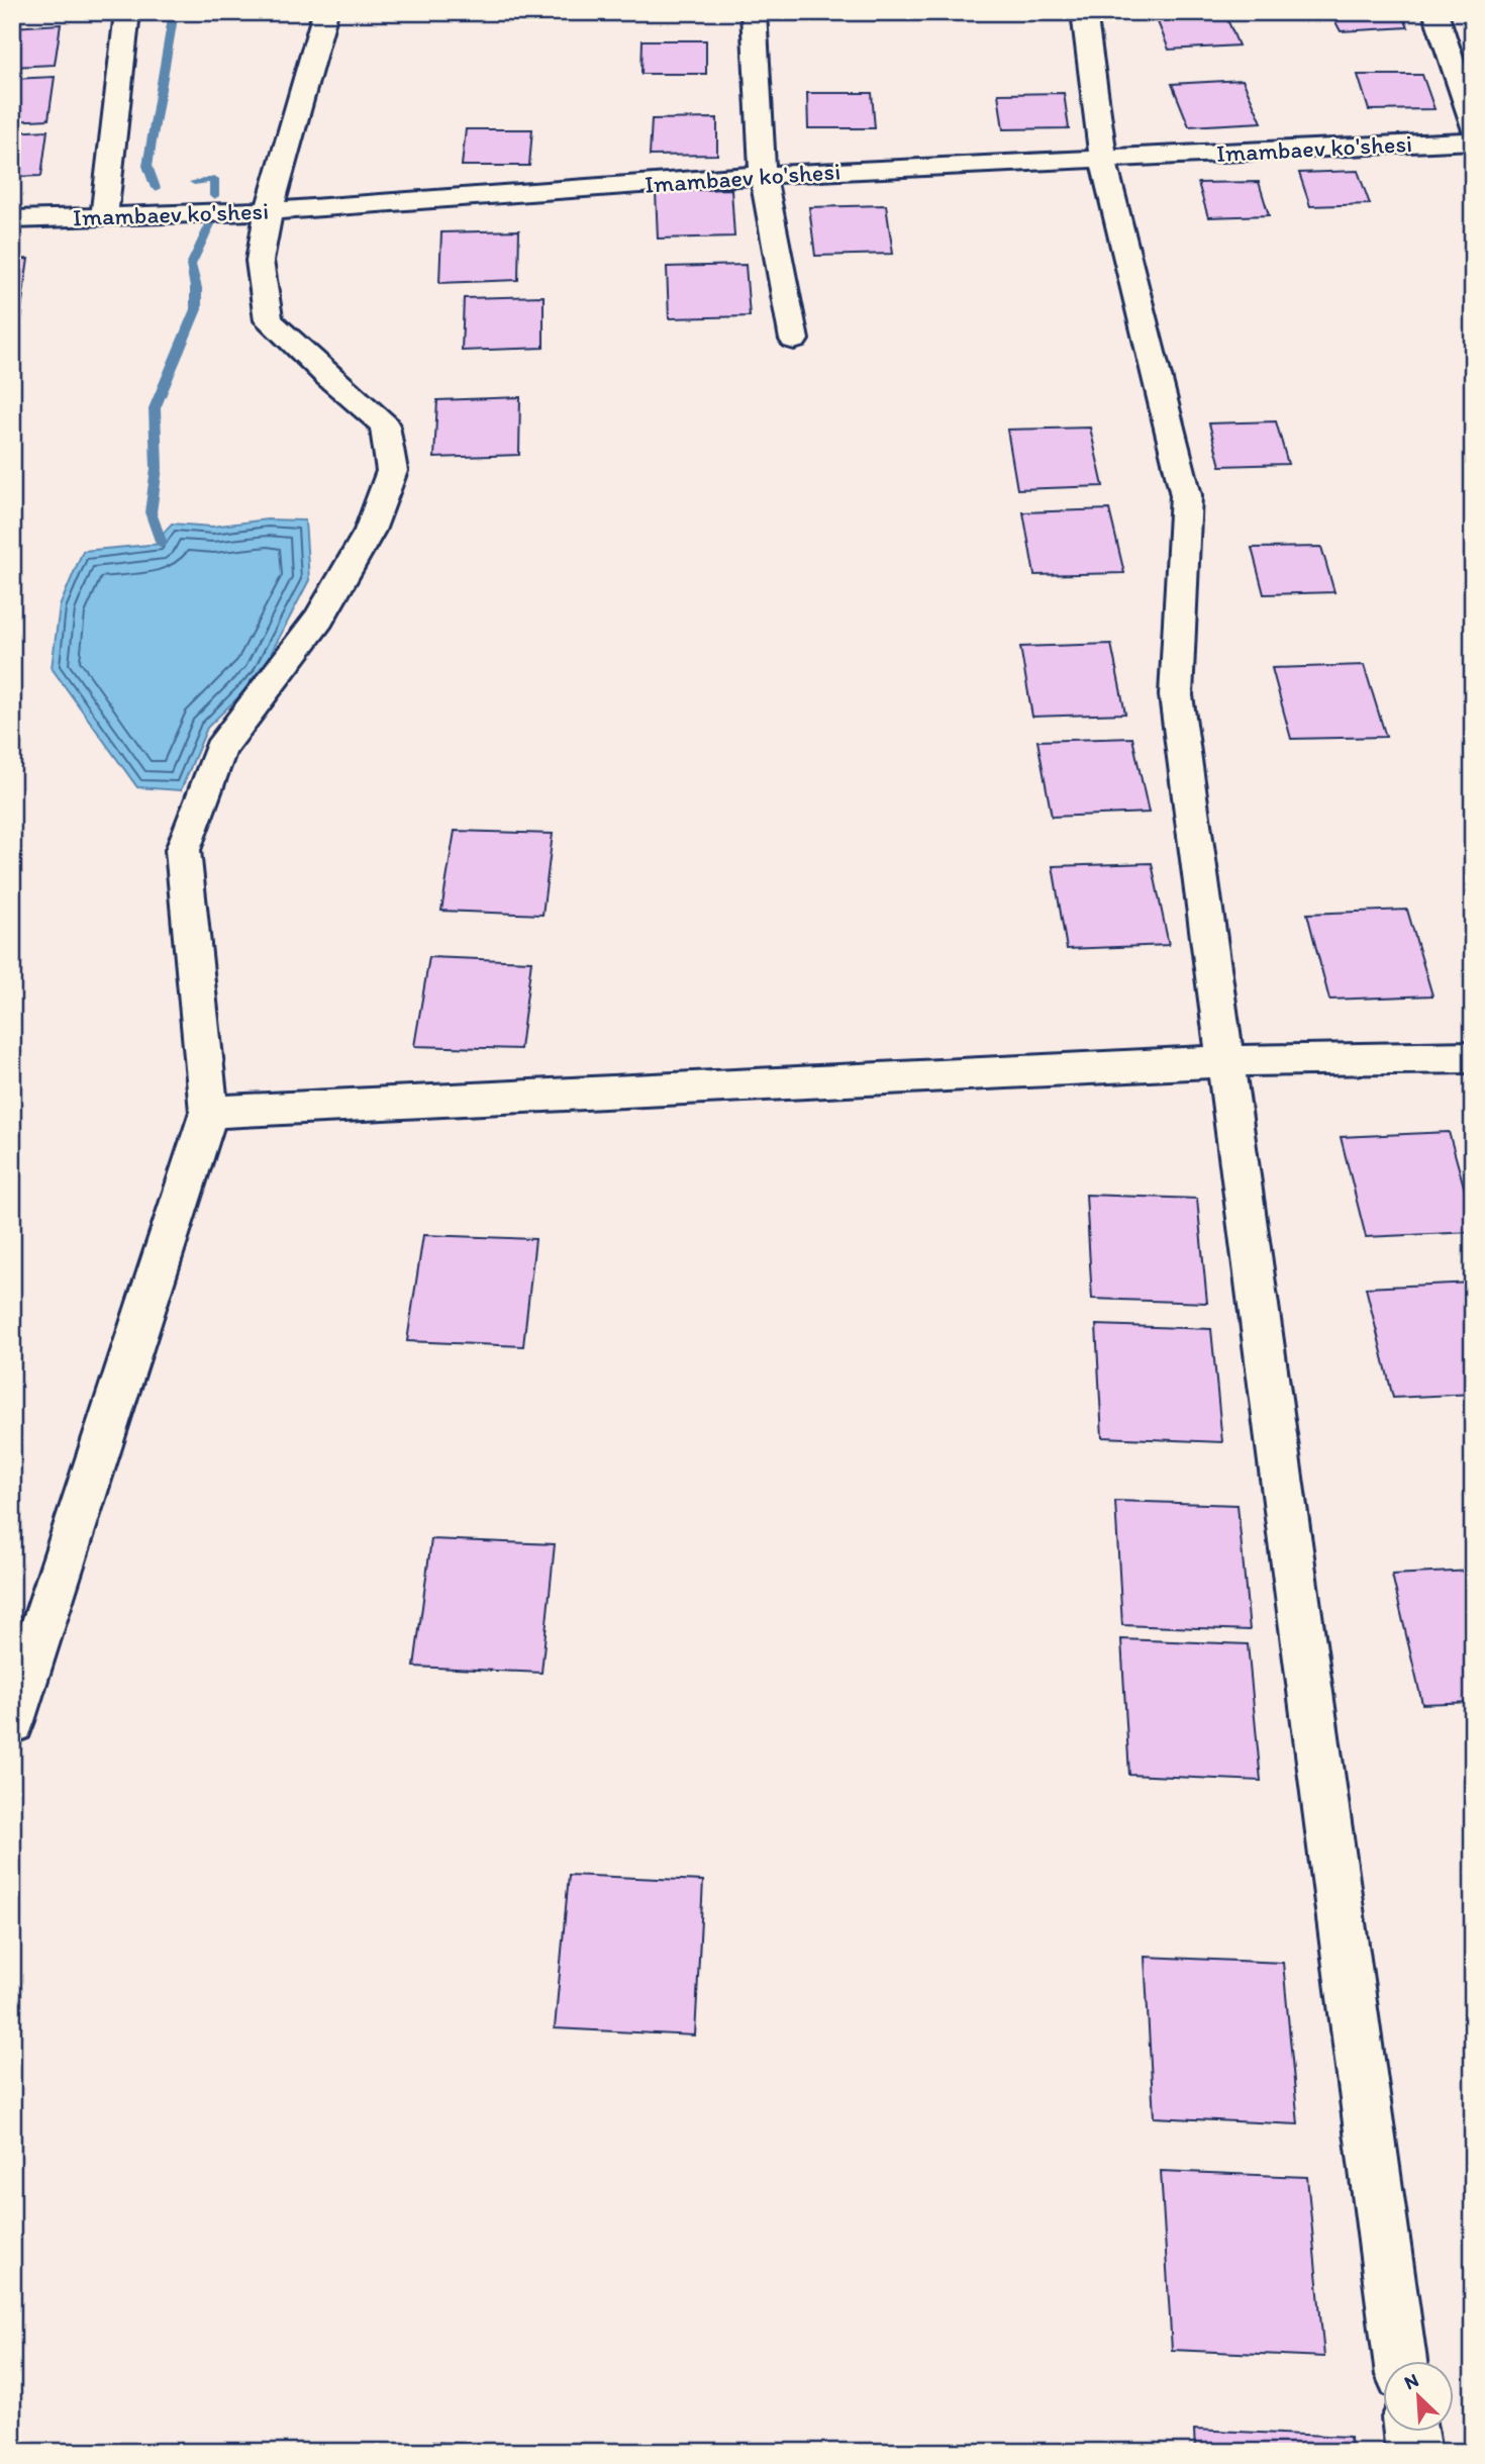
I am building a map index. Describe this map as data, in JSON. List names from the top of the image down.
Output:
{
  "streets": {
    "street": ["Imambaev ko'shesi"]
  },
  "north": "top left"
}
